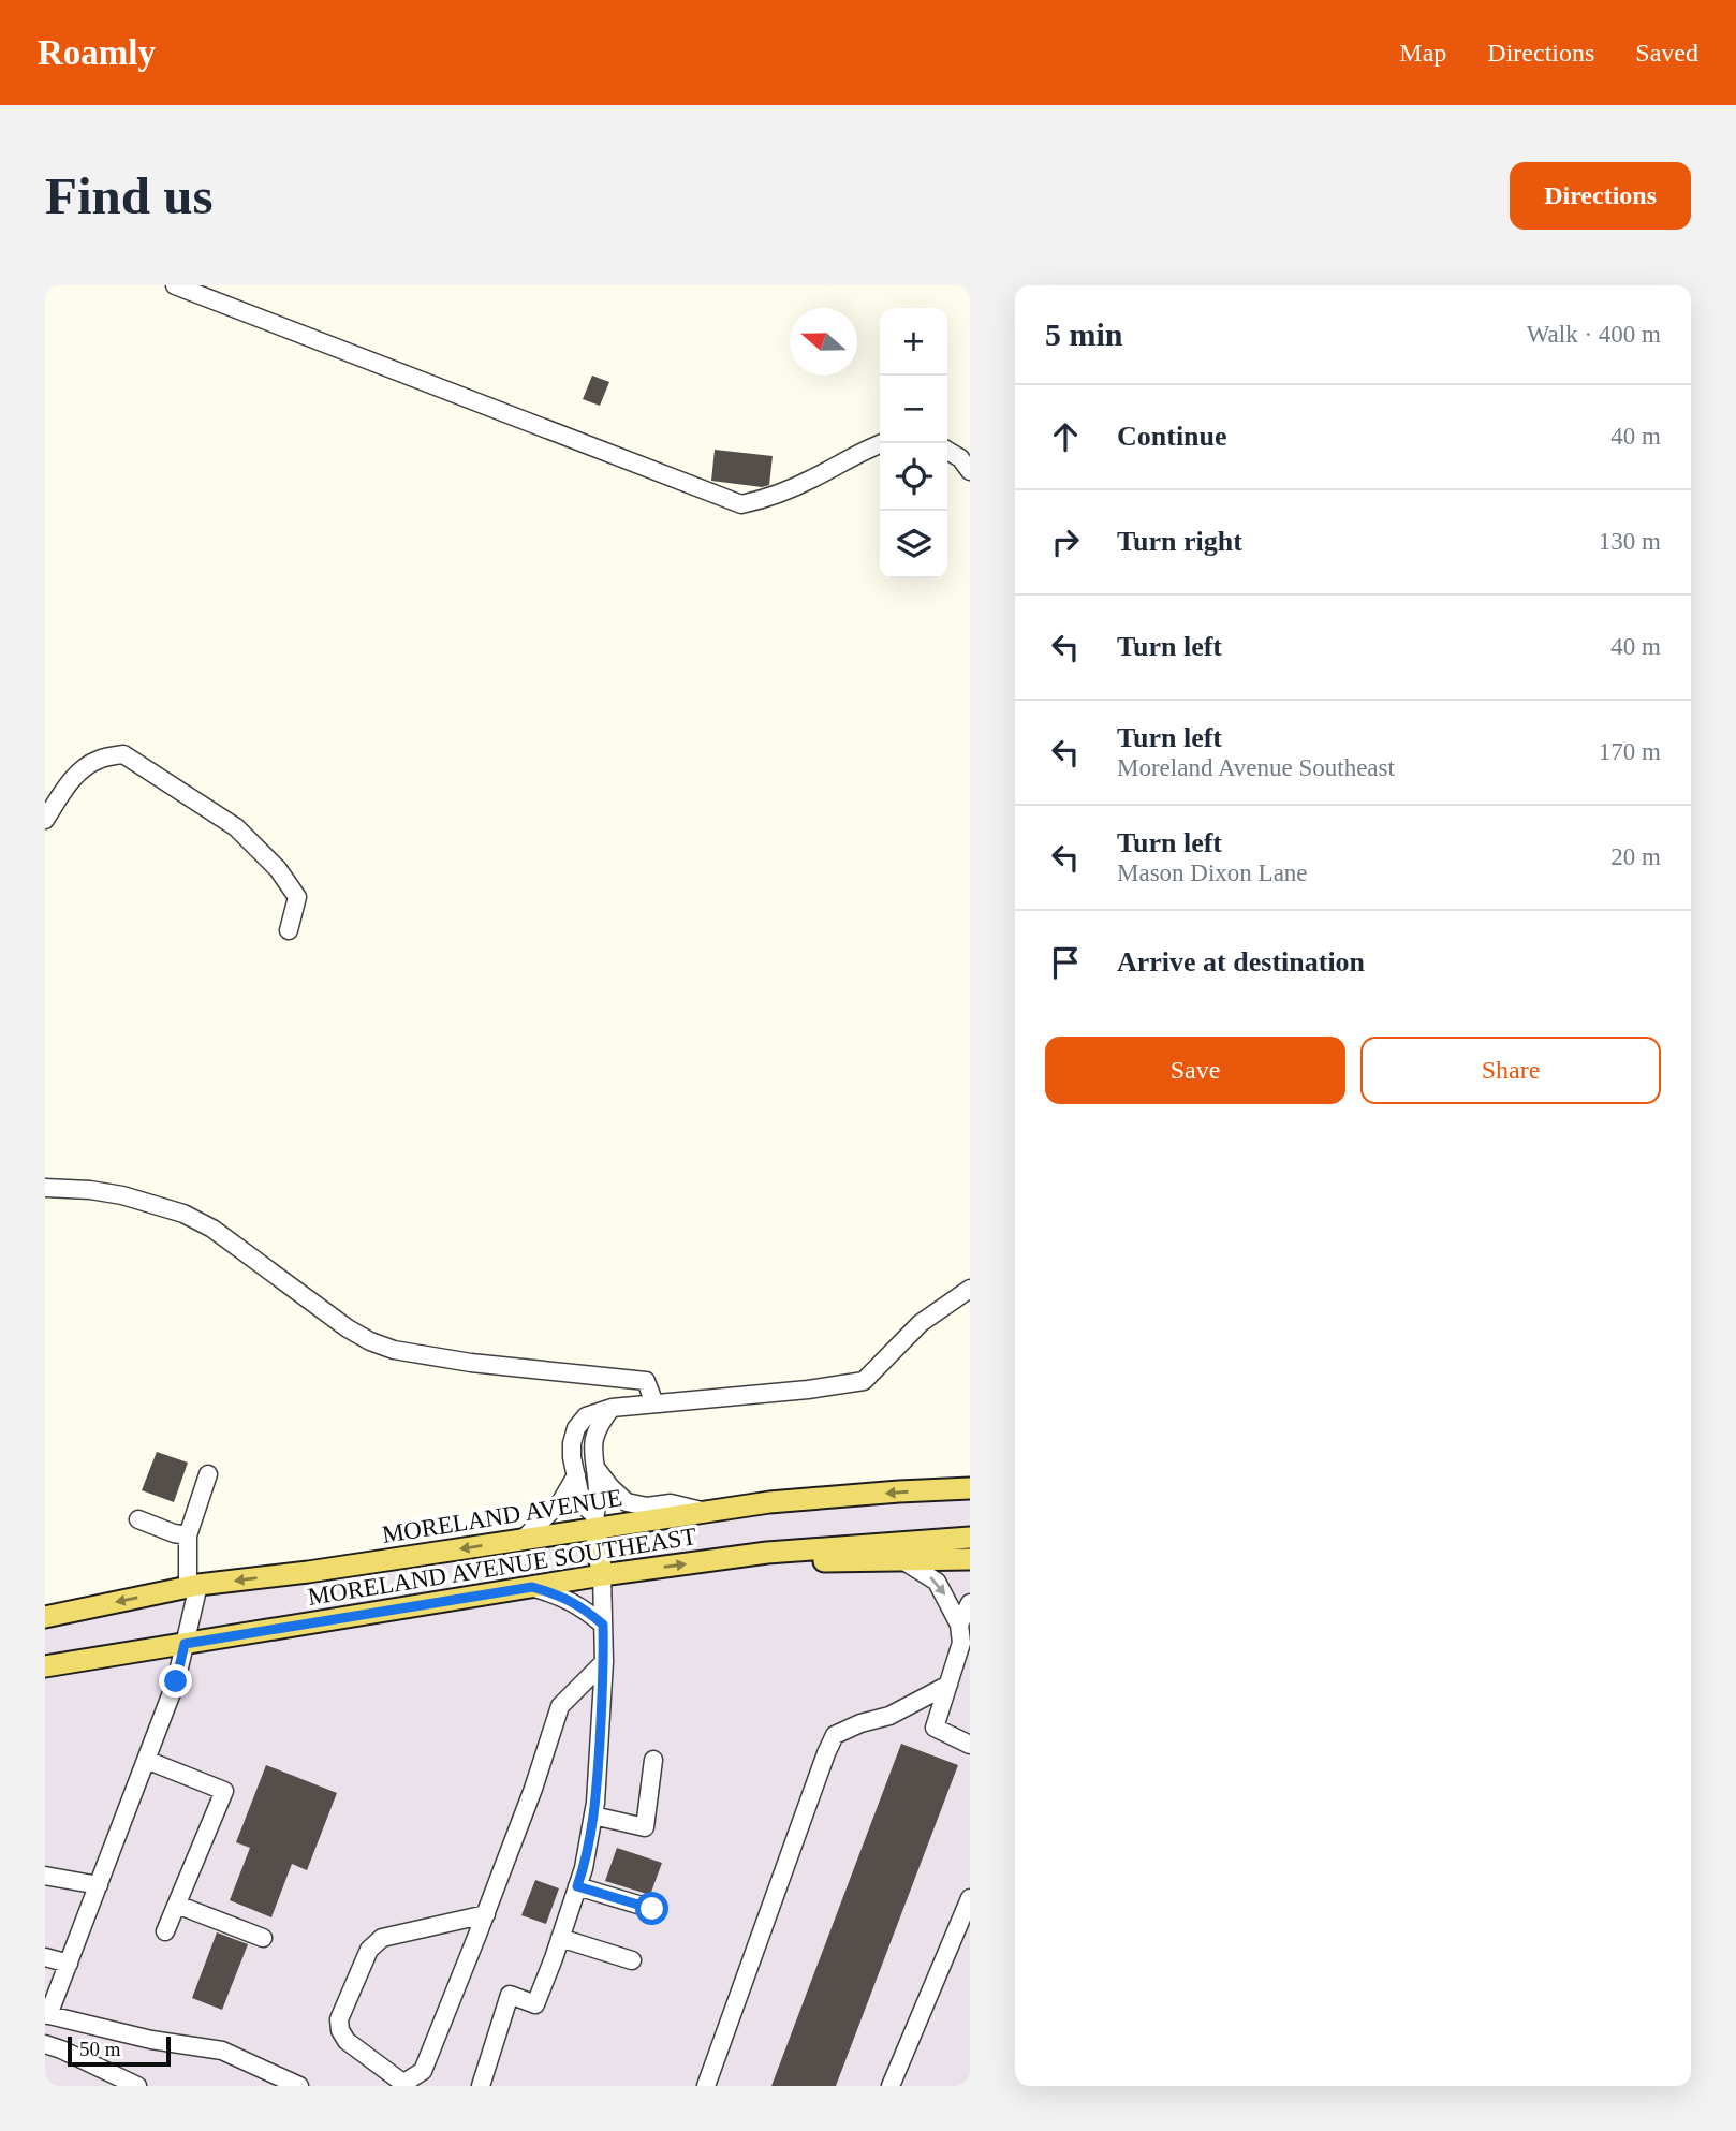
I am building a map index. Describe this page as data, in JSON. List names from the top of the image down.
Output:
{
  "streets": {
    "main road": ["MORELAND AVENUE", "MORELAND AVENUE SOUTHEAST"]
  },
  "one_way": ["MORELAND AVENUE"],
  "scale_bar": "50 m",
  "north": "left",
  "page": {
    "header": "Roamly",
    "nav": ["Map", "Directions", "Saved"],
    "buttons": [
      "Directions",
      ["Save", "Share"]
    ],
    "title": "Find us",
    "heading": ["5 min", "Walk · 400 m"],
    "map_buttons": ["+", "−"],
    "list": [
      ["Continue", "40 m"],
      ["Turn right", "130 m"],
      ["Turn left", "40 m"],
      ["Turn left", "Moreland Avenue Southeast", "170 m"],
      ["Turn left", "Mason Dixon Lane", "20 m"],
      "Arrive at destination"
    ],
    "scale": "50 m"
  }
}
